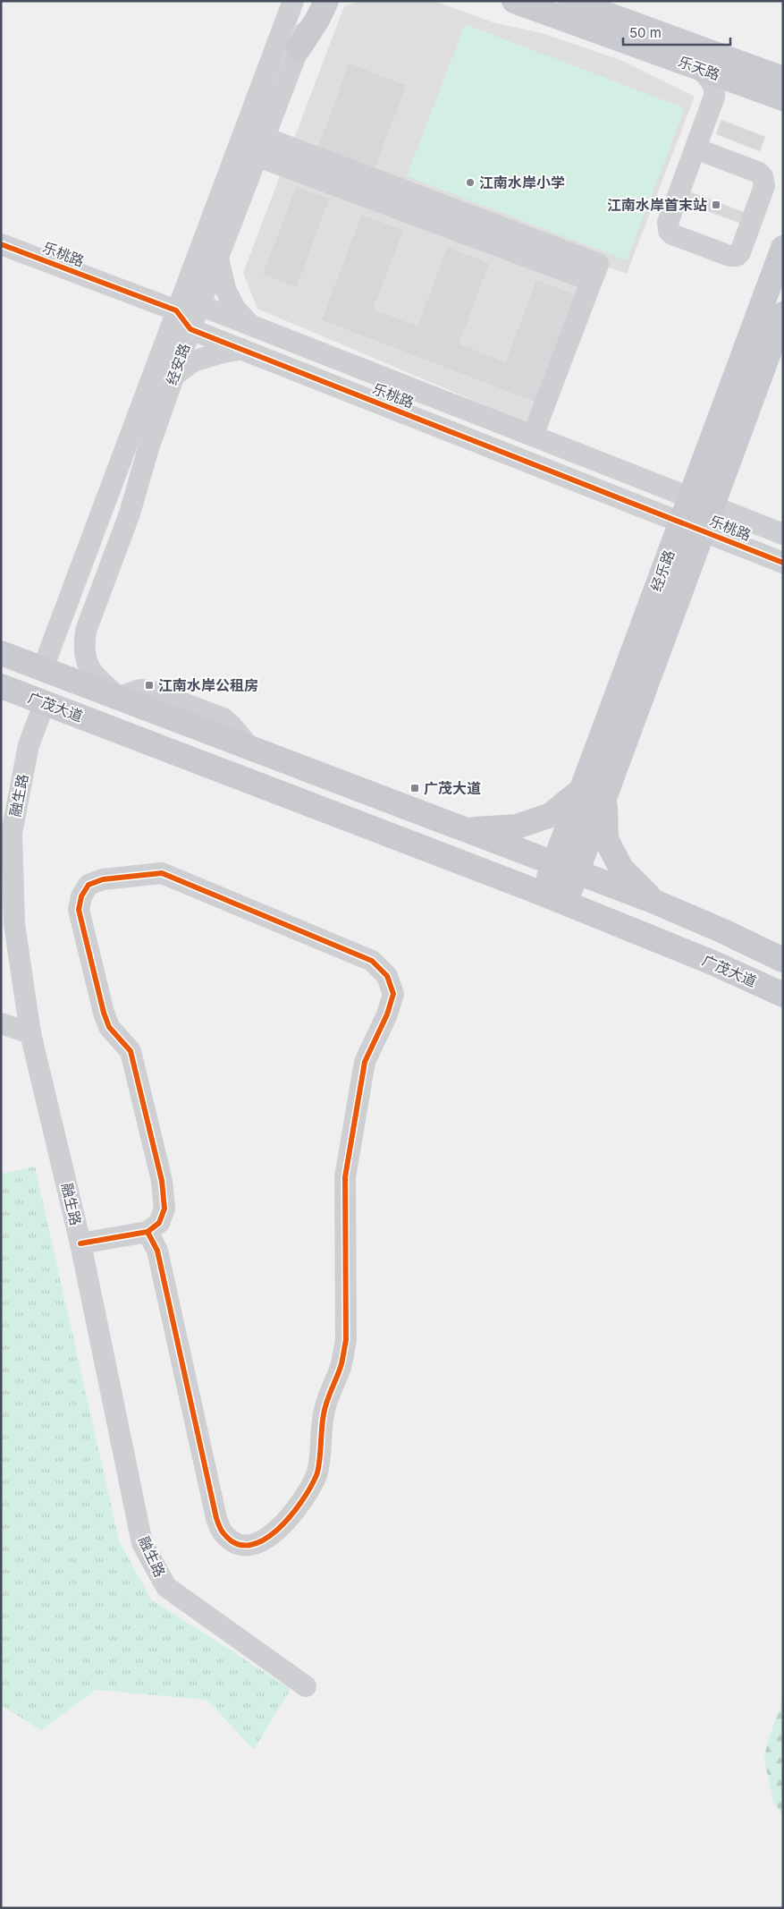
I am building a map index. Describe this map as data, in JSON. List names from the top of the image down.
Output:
{
  "streets": {
    "main road": ["乐天路", "经乐路", "广茂大道"],
    "street": ["乐桃路", "经安路", "融生路"]
  },
  "crossings": [
    ["乐桃路", "经安路"],
    ["乐桃路", "经乐路"],
    ["经乐路", "广茂大道"],
    ["广茂大道", "融生路"]
  ],
  "places": {
    "other": ["江南水岸小学"],
    "transit": ["江南水岸首末站", "江南水岸公租房", "广茂大道"]
  },
  "scale_bar": "50 m"
}
